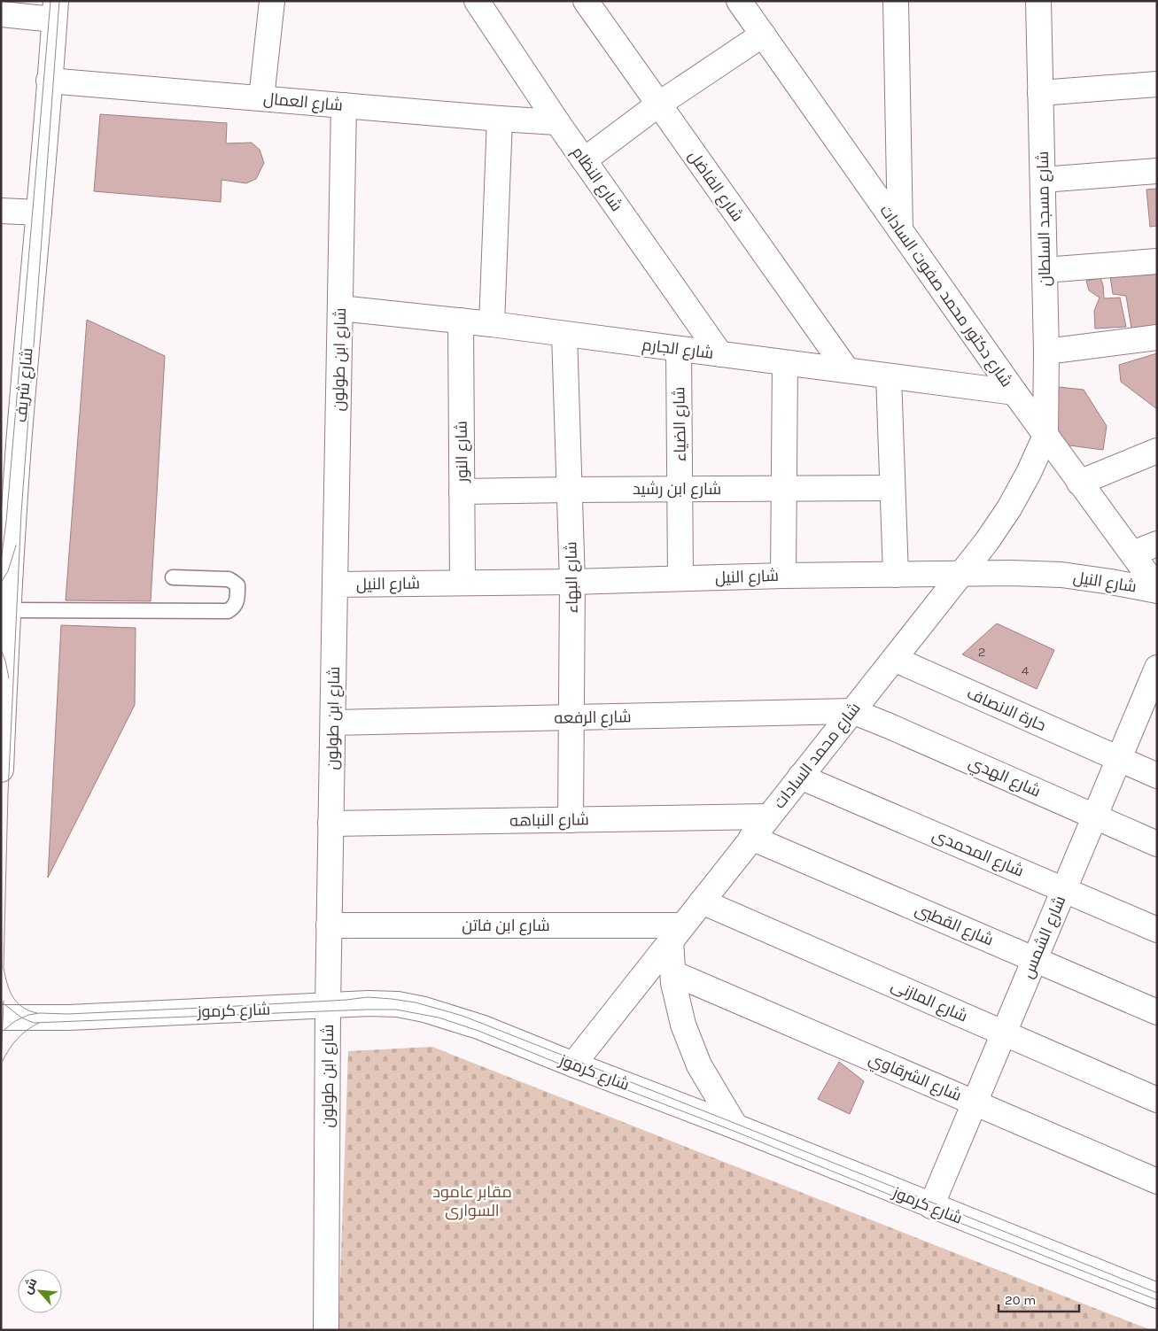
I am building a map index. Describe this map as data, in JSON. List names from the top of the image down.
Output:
{
  "streets": {
    "street": [
      "شارع العمال",
      "شارع النظام",
      "شارع الفاضل",
      "شارع مسجد السلطان",
      "شارع دكتور محمد صفوت السادات",
      "شارع الجارم",
      "شارع ابن طولون",
      "شارع شريف",
      "شارع الضياء",
      "شارع النور",
      "شارع ابن رشيد",
      "شارع النيل",
      "شارع البهاء",
      "حارة الانصاف",
      "شارع الرفعه",
      "شارع محمد السادات",
      "شارع الهدي",
      "شارع النباهه",
      "شارع المحمدى",
      "شارع القطبى",
      "شارع ابن فاتن",
      "شارع الشمس",
      "شارع المازنى",
      "شارع كرموز",
      "شارع الشرقاوي"
    ]
  },
  "crossings": [
    ["شارع العمال", "شارع النظام"],
    ["شارع العمال", "شارع ابن طولون"],
    ["شارع العمال", "شارع شريف"],
    ["شارع النظام", "شارع الجارم"],
    ["شارع الفاضل", "شارع الجارم"],
    ["شارع مسجد السلطان", "شارع دكتور محمد صفوت السادات"],
    ["شارع مسجد السلطان", "شارع محمد السادات"],
    ["شارع دكتور محمد صفوت السادات", "شارع الجارم"],
    ["شارع دكتور محمد صفوت السادات", "شارع النيل"],
    ["شارع دكتور محمد صفوت السادات", "شارع محمد السادات"],
    ["شارع الجارم", "شارع ابن طولون"],
    ["شارع الجارم", "شارع الضياء"],
    ["شارع الجارم", "شارع النور"],
    ["شارع الجارم", "شارع البهاء"],
    ["شارع ابن طولون", "شارع النيل"],
    ["شارع ابن طولون", "شارع الرفعه"],
    ["شارع ابن طولون", "شارع النباهه"],
    ["شارع ابن طولون", "شارع ابن فاتن"],
    ["شارع ابن طولون", "شارع كرموز"],
    ["شارع الضياء", "شارع ابن رشيد"],
    ["شارع الضياء", "شارع النيل"],
    ["شارع النور", "شارع ابن رشيد"],
    ["شارع النور", "شارع النيل"],
    ["شارع ابن رشيد", "شارع البهاء"],
    ["شارع النيل", "شارع البهاء"],
    ["شارع النيل", "شارع محمد السادات"],
    ["شارع البهاء", "شارع الرفعه"],
    ["شارع البهاء", "شارع النباهه"],
    ["حارة الانصاف", "شارع محمد السادات"],
    ["حارة الانصاف", "شارع الشمس"],
    ["شارع الرفعه", "شارع محمد السادات"],
    ["شارع الرفعه", "شارع الهدي"],
    ["شارع محمد السادات", "شارع الهدي"],
    ["شارع محمد السادات", "شارع النباهه"],
    ["شارع محمد السادات", "شارع المحمدى"],
    ["شارع محمد السادات", "شارع القطبى"],
    ["شارع محمد السادات", "شارع ابن فاتن"],
    ["شارع محمد السادات", "شارع المازنى"],
    ["شارع محمد السادات", "شارع كرموز"],
    ["شارع الهدي", "شارع الشمس"],
    ["شارع المحمدى", "شارع الشمس"],
    ["شارع القطبى", "شارع الشمس"],
    ["شارع الشمس", "شارع المازنى"],
    ["شارع الشمس", "شارع كرموز"],
    ["شارع الشمس", "شارع الشرقاوي"]
  ],
  "parks": ["مقابر عامود السوارى"],
  "house_numbers": ["2", "4"],
  "scale_bar": "20 m",
  "north": "top left"
}
